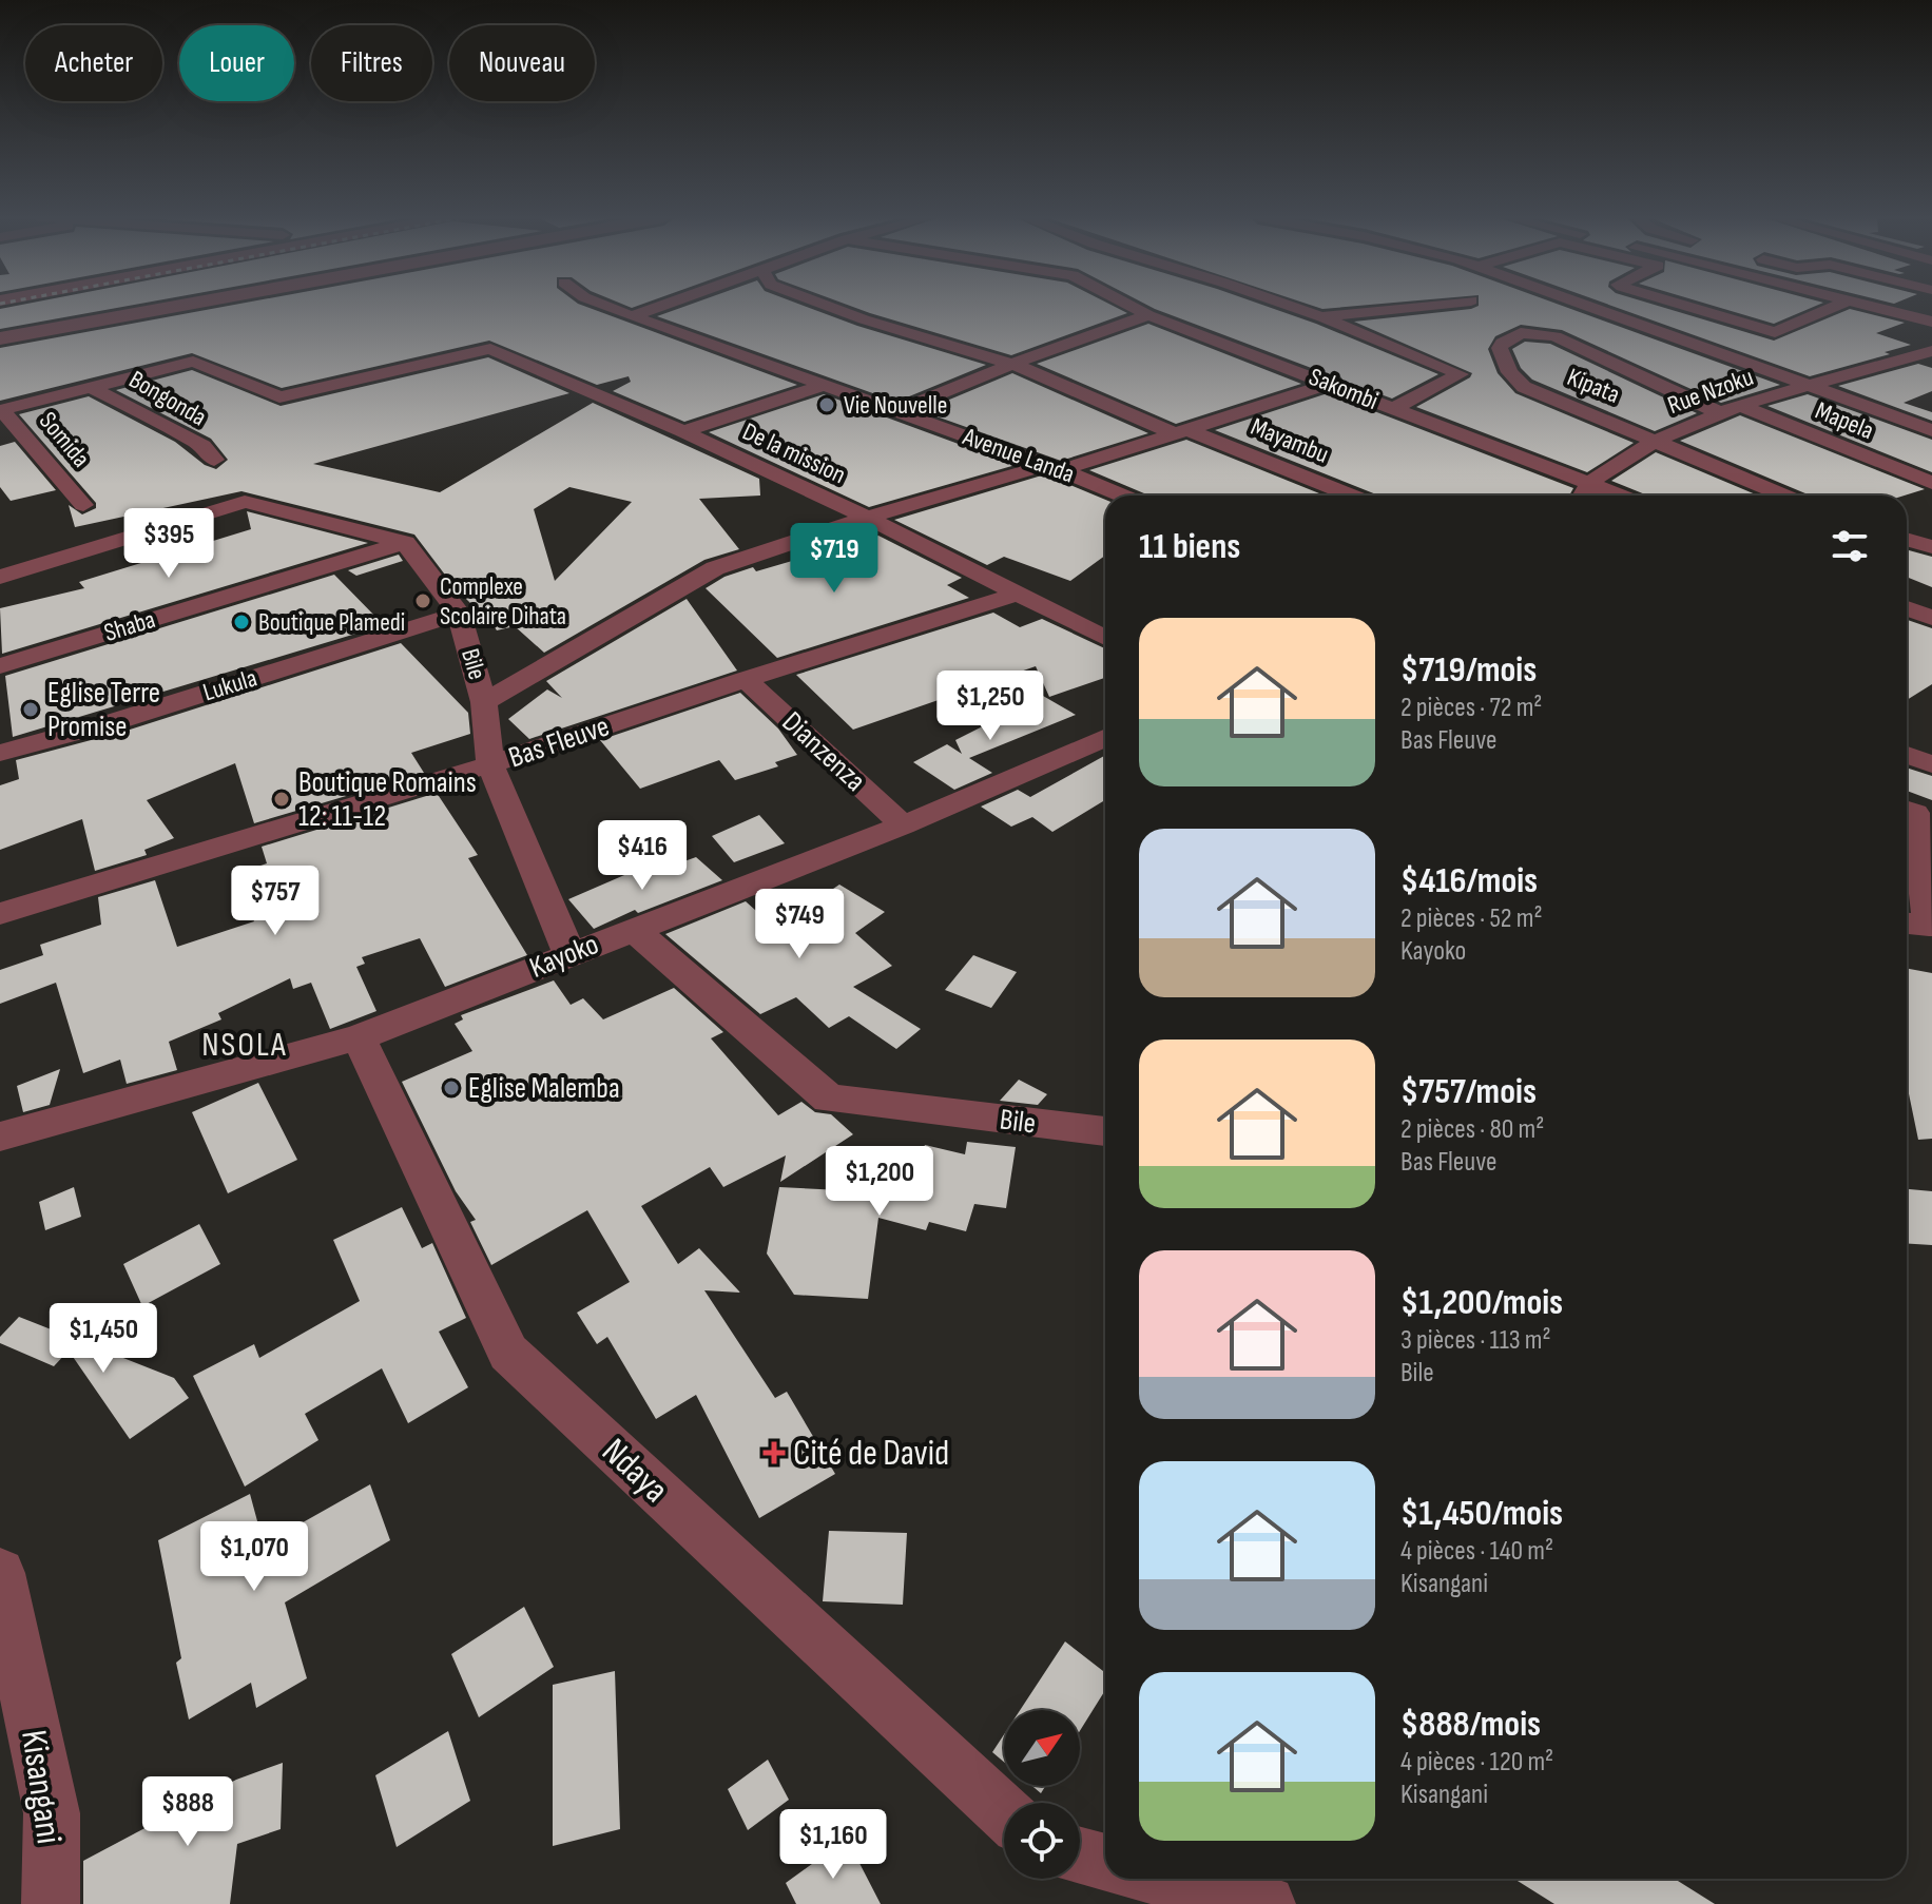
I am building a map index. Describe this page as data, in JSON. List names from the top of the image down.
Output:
{
  "streets": {
    "street": [
      "Kipata",
      "Sakombi",
      "Rue Nzoku",
      "Bongonda",
      "Mapela",
      "Somida",
      "Mayambu",
      "De la mission",
      "Avenue Landa",
      "Shaba",
      "Bile",
      "Lukula",
      "Bas Fleuve",
      "Dianzenza",
      "Kayoko",
      "Ndaya",
      "Kisangani"
    ]
  },
  "crossings": [
    ["Kipata", "Rue Nzoku"],
    ["Sakombi", "Rue Nzoku"],
    ["Rue Nzoku", "Mapela"],
    ["Bongonda", "De la mission"],
    ["De la mission", "Bas Fleuve"],
    ["Shaba", "Bile"],
    ["Bile", "Lukula"],
    ["Bile", "Bas Fleuve"],
    ["Bile", "Kayoko"],
    ["Bas Fleuve", "Dianzenza"],
    ["Dianzenza", "Kayoko"],
    ["Kayoko", "Ndaya"]
  ],
  "districts": ["NSOLA"],
  "places": {
    "other": [
      "Vie Nouvelle",
      "Complexe Scolaire Dihata",
      "Boutique Plamedi",
      "Eglise Terre Promise",
      "Boutique Romains 12: 11-12",
      "Eglise Malemba"
    ],
    "health": ["Cité de David"]
  },
  "north": "top right",
  "page": {
    "chip": [
      "Acheter",
      "Louer",
      "Filtres",
      "Nouveau"
    ],
    "heading": "11 biens",
    "price": [
      "$395",
      "$719",
      "$1,250",
      "$416",
      "$757",
      "$749",
      "$1,200",
      "$1,450",
      "$1,070",
      "$888",
      "$1,160"
    ],
    "list": [
      {
        "name": "$719/mois",
        "note": "2 pièces · 72 m² · Bas Fleuve"
      },
      {
        "name": "$416/mois",
        "note": "2 pièces · 52 m² · Kayoko"
      },
      {
        "name": "$757/mois",
        "note": "2 pièces · 80 m² · Bas Fleuve"
      },
      {
        "name": "$1,200/mois",
        "note": "3 pièces · 113 m² · Bile"
      },
      {
        "name": "$1,450/mois",
        "note": "4 pièces · 140 m² · Kisangani"
      },
      {
        "name": "$888/mois",
        "note": "4 pièces · 120 m² · Kisangani"
      }
    ]
  }
}
